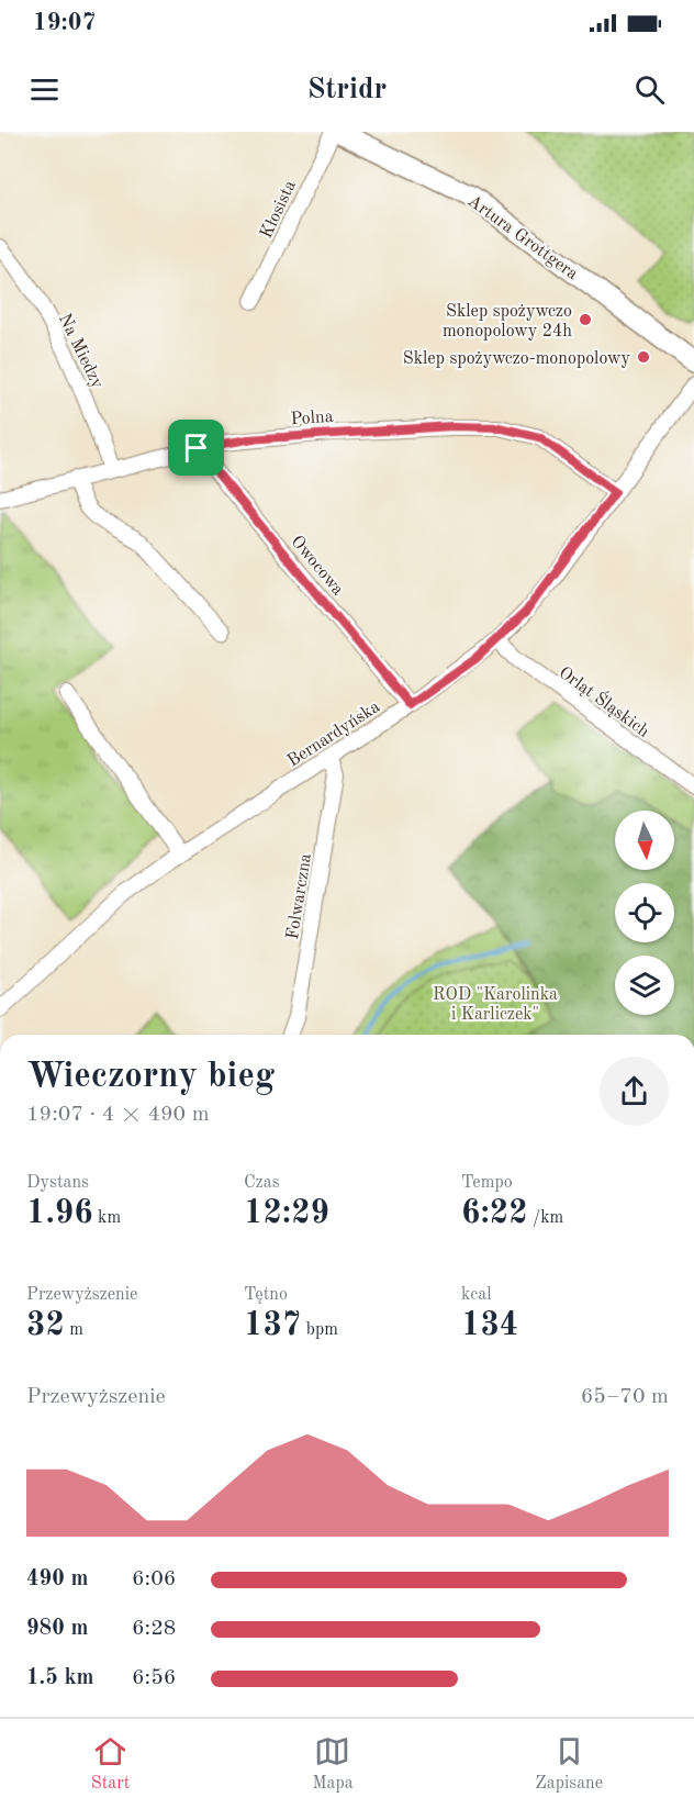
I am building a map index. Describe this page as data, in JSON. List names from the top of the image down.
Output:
{
  "streets": {
    "street": [
      "Kłosista",
      "Artura Grottgera",
      "Na Miedzy",
      "Polna",
      "Owocowa",
      "Orląt Śląskich",
      "Bernardyńska",
      "Folwarczna"
    ]
  },
  "crossings": [
    ["Na Miedzy", "Polna"],
    ["Polna", "Owocowa"],
    ["Polna", "Bernardyńska"],
    ["Owocowa", "Bernardyńska"],
    ["Orląt Śląskich", "Bernardyńska"],
    ["Bernardyńska", "Folwarczna"]
  ],
  "parks": ["ROD \"Karolinka i Karliczek\""],
  "places": ["Sklep spożywczo monopolowy 24h", "Sklep spożywczo-monopolowy"],
  "north": "bottom",
  "page": {
    "status": "19:07",
    "header": "Stridr",
    "heading": ["Wieczorny bieg", "19:07 · 4 × 490 m"],
    "stats": [
      ["Dystans", "1.96 km"],
      ["Czas", "12:29"],
      ["Tempo", "6:22 /km"],
      ["Przewyższenie", "32 m"],
      ["Tętno", "137 bpm"],
      ["kcal", "134"]
    ],
    "chart": ["Przewyższenie", "65–70 m"],
    "list": [
      {
        "name": "490 m",
        "note": "6:06"
      },
      {
        "name": "980 m",
        "note": "6:28"
      },
      {
        "name": "1.5 km",
        "note": "6:56"
      }
    ],
    "tabs": ["Start", "Mapa", "Zapisane"]
  }
}
